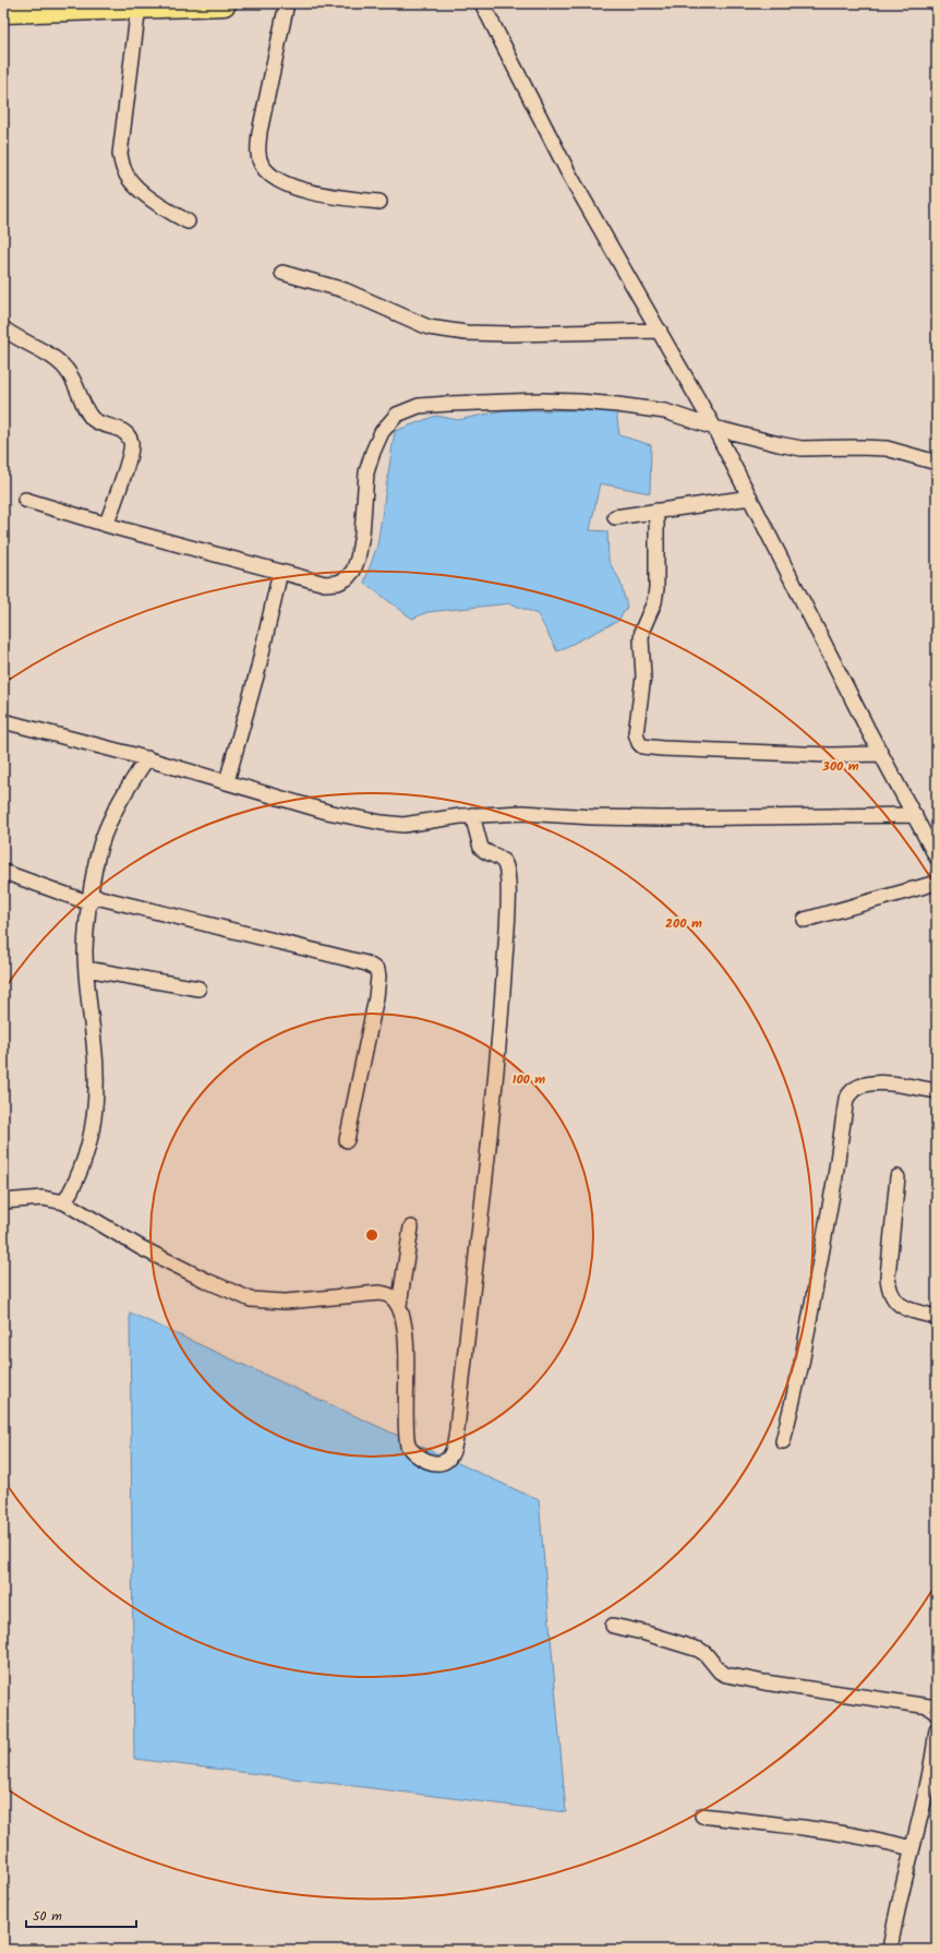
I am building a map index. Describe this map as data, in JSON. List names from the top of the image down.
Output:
{
  "scale_bar": "50 m",
  "rings": ["300 m", "200 m", "100 m"]
}
